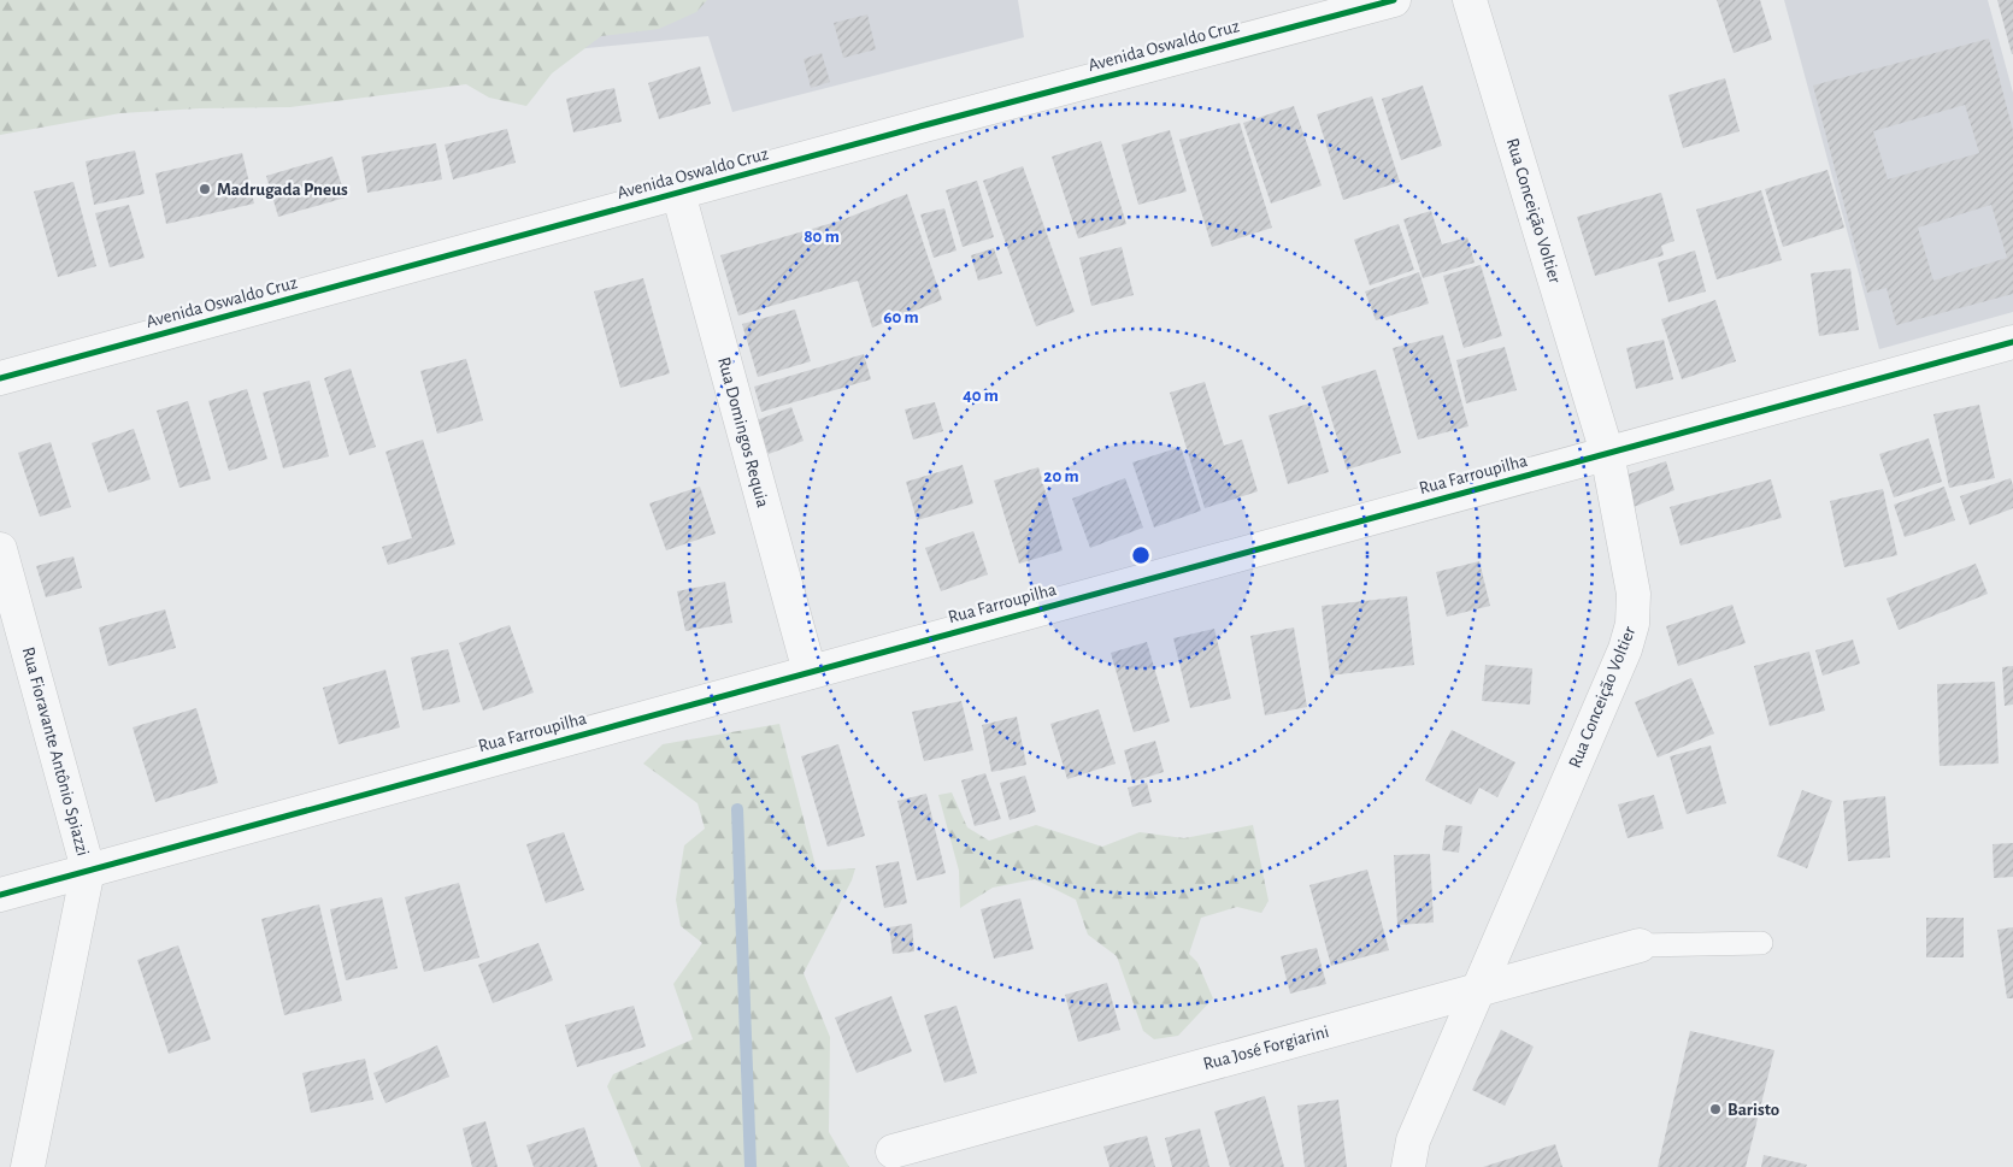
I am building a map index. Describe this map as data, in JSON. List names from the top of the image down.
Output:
{
  "streets": {
    "street": [
      "Avenida Oswaldo Cruz",
      "Rua Conceição Voltier",
      "Rua Domingos Requia",
      "Rua Farroupilha",
      "Rua Fioravante Antônio Spiazzi",
      "Rua José Forgiarini"
    ]
  },
  "crossings": [
    ["Avenida Oswaldo Cruz", "Rua Domingos Requia"],
    ["Rua Conceição Voltier", "Rua Farroupilha"],
    ["Rua Conceição Voltier", "Rua José Forgiarini"],
    ["Rua Domingos Requia", "Rua Farroupilha"],
    ["Rua Farroupilha", "Rua Fioravante Antônio Spiazzi"]
  ],
  "places": ["Madrugada Pneus", "Baristo"],
  "rings": [
    "80 m",
    "60 m",
    "40 m",
    "20 m"
  ]
}
